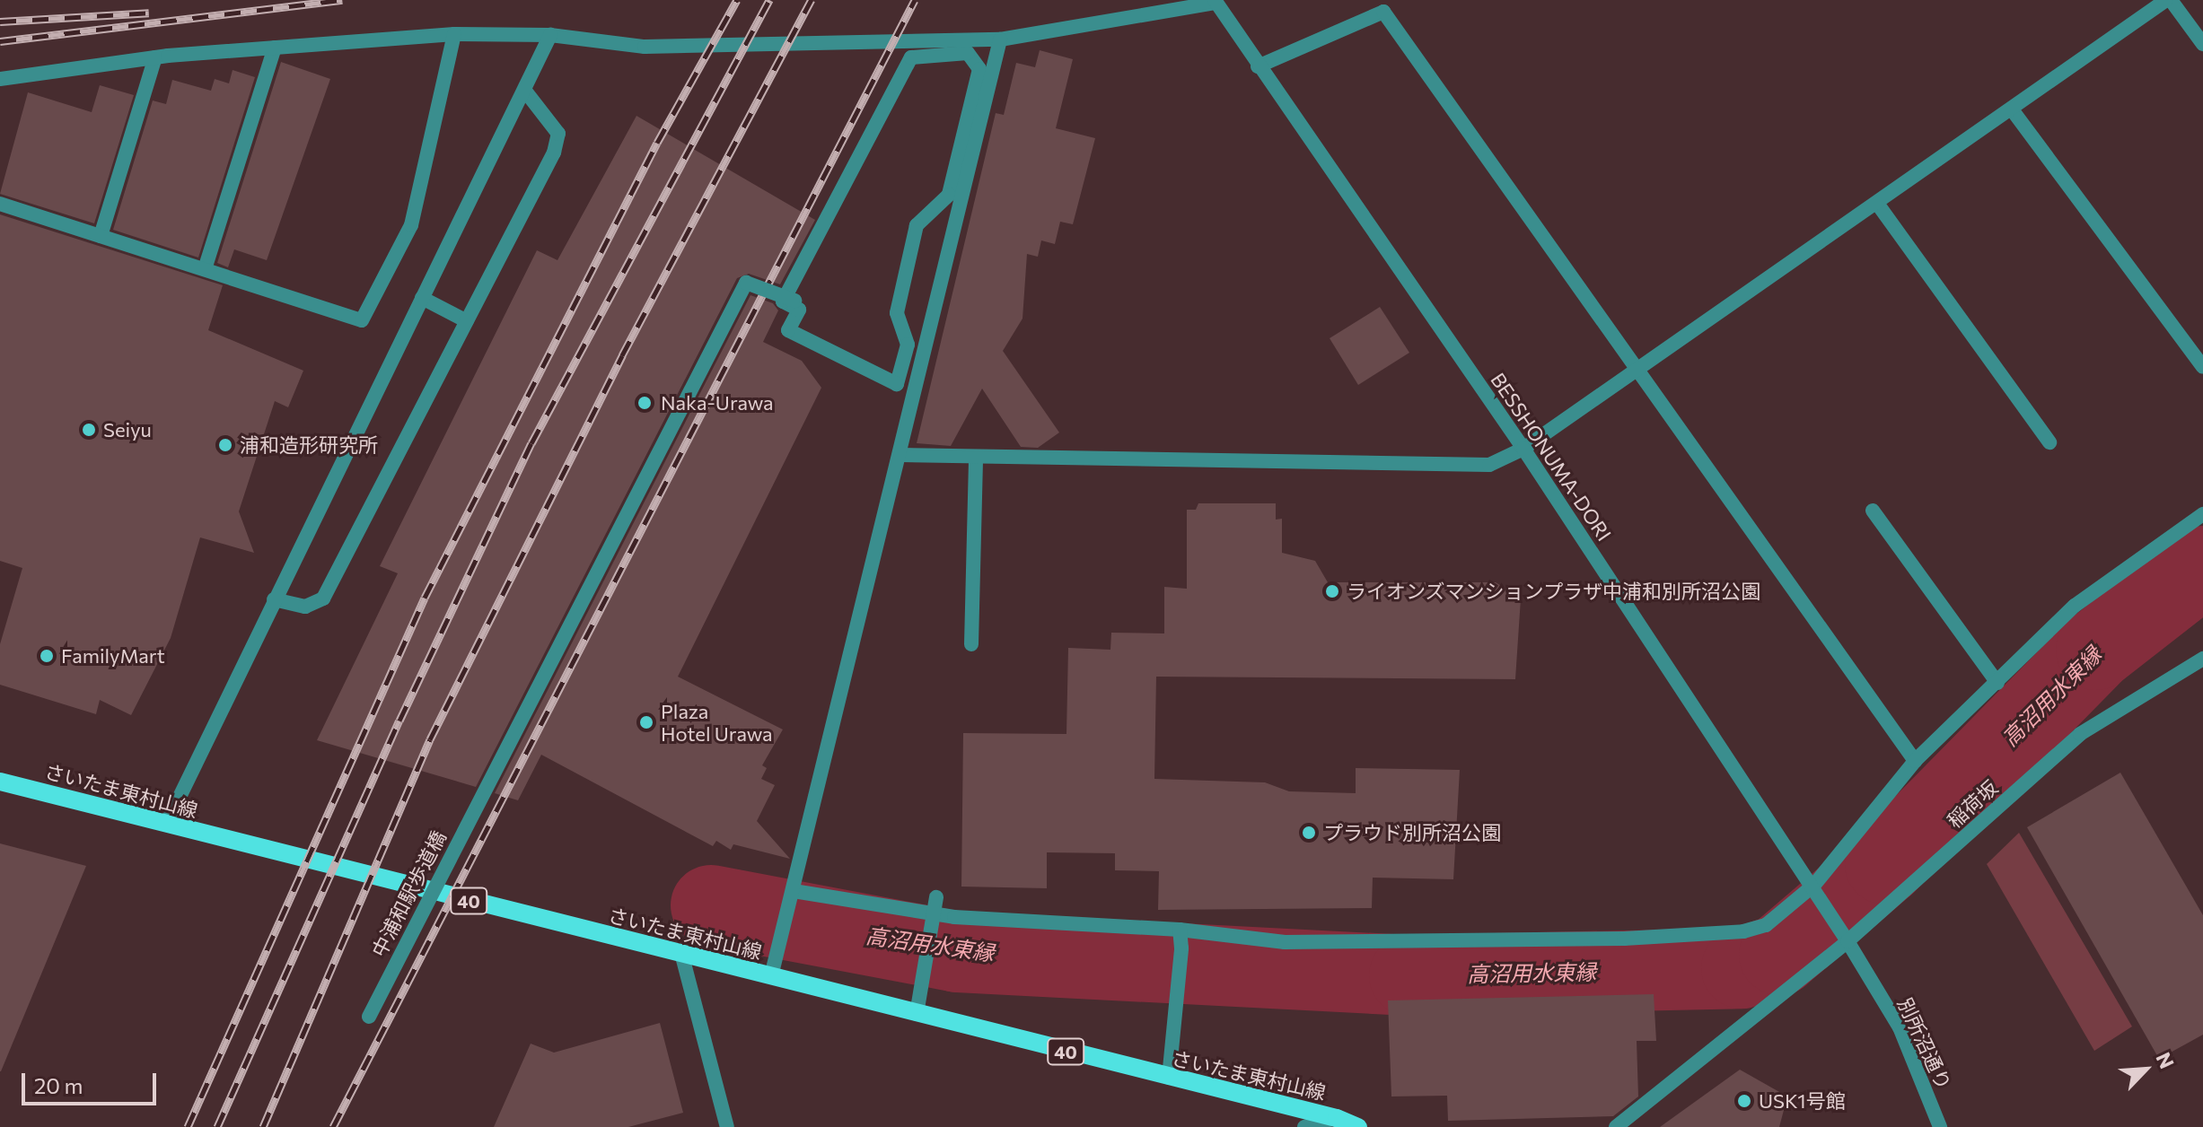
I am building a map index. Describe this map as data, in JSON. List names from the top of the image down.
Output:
{
  "streets": {
    "main road": ["さいたま東村山線", "40"],
    "street": [
      "BESSHONUMA-DORI",
      "稲荷坂",
      "中浦和駅歩道橋",
      "別所沼通り"
    ]
  },
  "crossings": [
    ["BESSHONUMA-DORI", "稲荷坂"],
    ["BESSHONUMA-DORI", "別所沼通り"],
    ["稲荷坂", "別所沼通り"]
  ],
  "water": ["高沼用水東縁"],
  "places": [
    "Naka-Urawa",
    "Seiyu",
    "浦和造形研究所",
    "ライオンズマンションプラザ中浦和別所沼公園",
    "FamilyMart",
    "Plaza Hotel Urawa",
    "プラウド別所沼公園",
    "USK1号館"
  ],
  "scale_bar": "20 m",
  "north": "top right"
}
